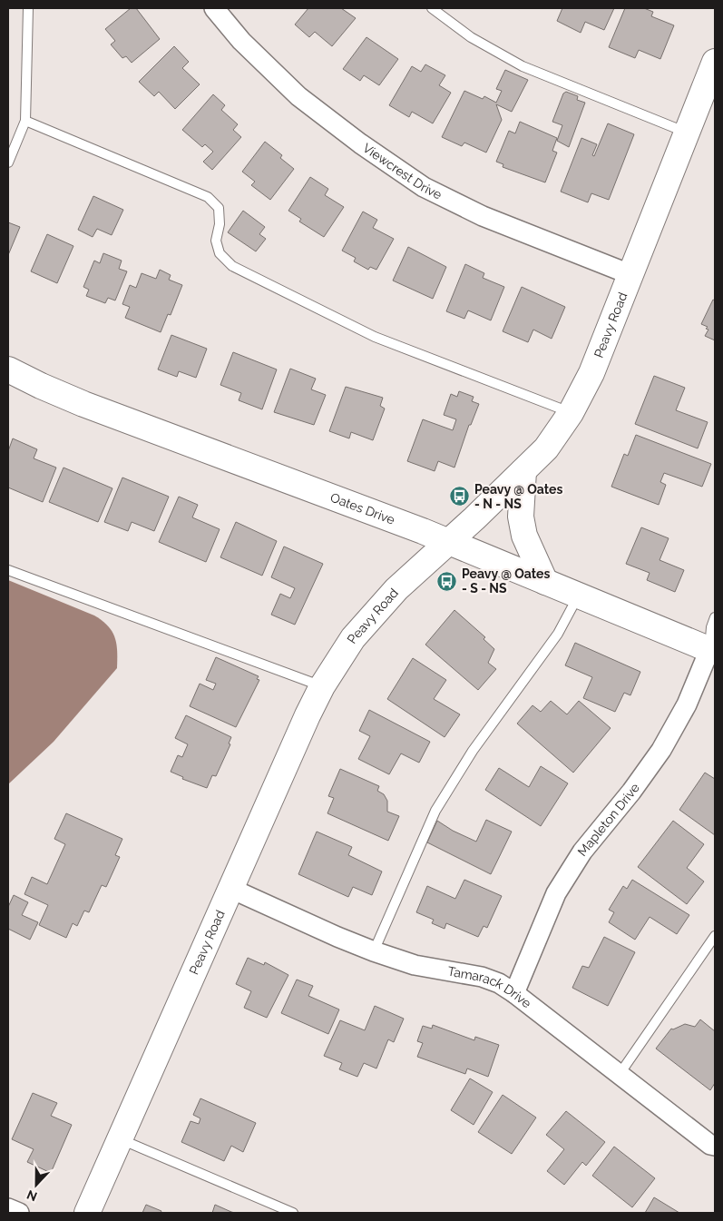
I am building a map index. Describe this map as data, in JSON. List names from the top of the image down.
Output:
{
  "streets": {
    "street": [
      "Viewcrest Drive",
      "Peavy Road",
      "Oates Drive",
      "Mapleton Drive",
      "Tamarack Drive"
    ]
  },
  "crossings": [
    ["Viewcrest Drive", "Peavy Road"],
    ["Peavy Road", "Oates Drive"],
    ["Peavy Road", "Tamarack Drive"],
    ["Oates Drive", "Mapleton Drive"],
    ["Mapleton Drive", "Tamarack Drive"]
  ],
  "places": {
    "bus stop": ["Peavy @ Oates - N - NS", "Peavy @ Oates - S - NS"]
  },
  "north": "bottom"
}
